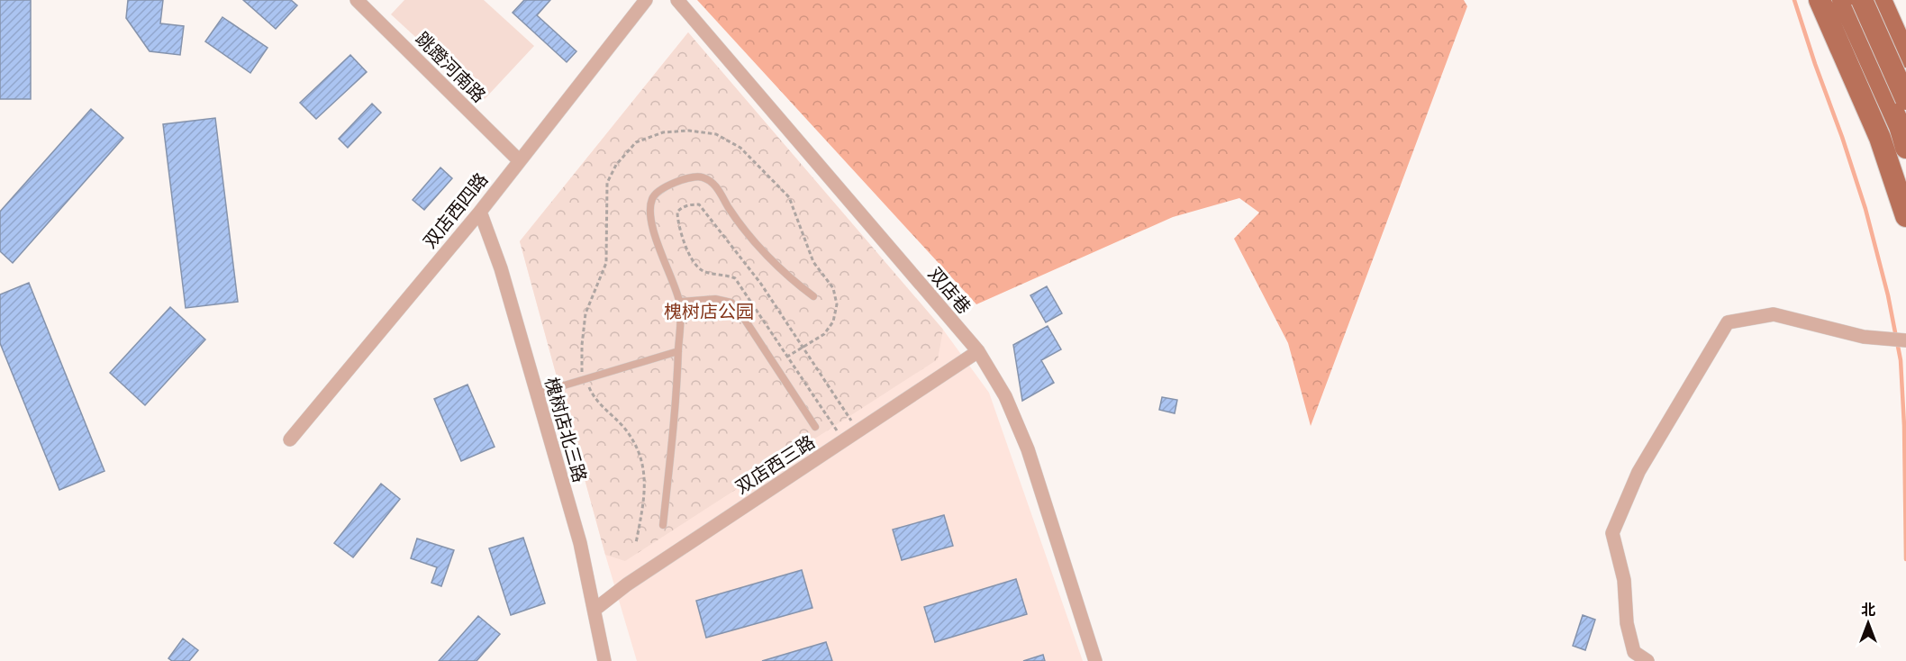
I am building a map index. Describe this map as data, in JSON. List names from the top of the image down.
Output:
{
  "streets": {
    "street": [
      "跳蹬河南路",
      "双店西四路",
      "双店巷",
      "槐树店北三路",
      "双店西三路"
    ]
  },
  "crossings": [
    ["跳蹬河南路", "双店西四路"],
    ["双店西四路", "槐树店北三路"],
    ["双店巷", "双店西三路"],
    ["槐树店北三路", "双店西三路"]
  ],
  "parks": ["槐树店公园"],
  "north": "top"
}
